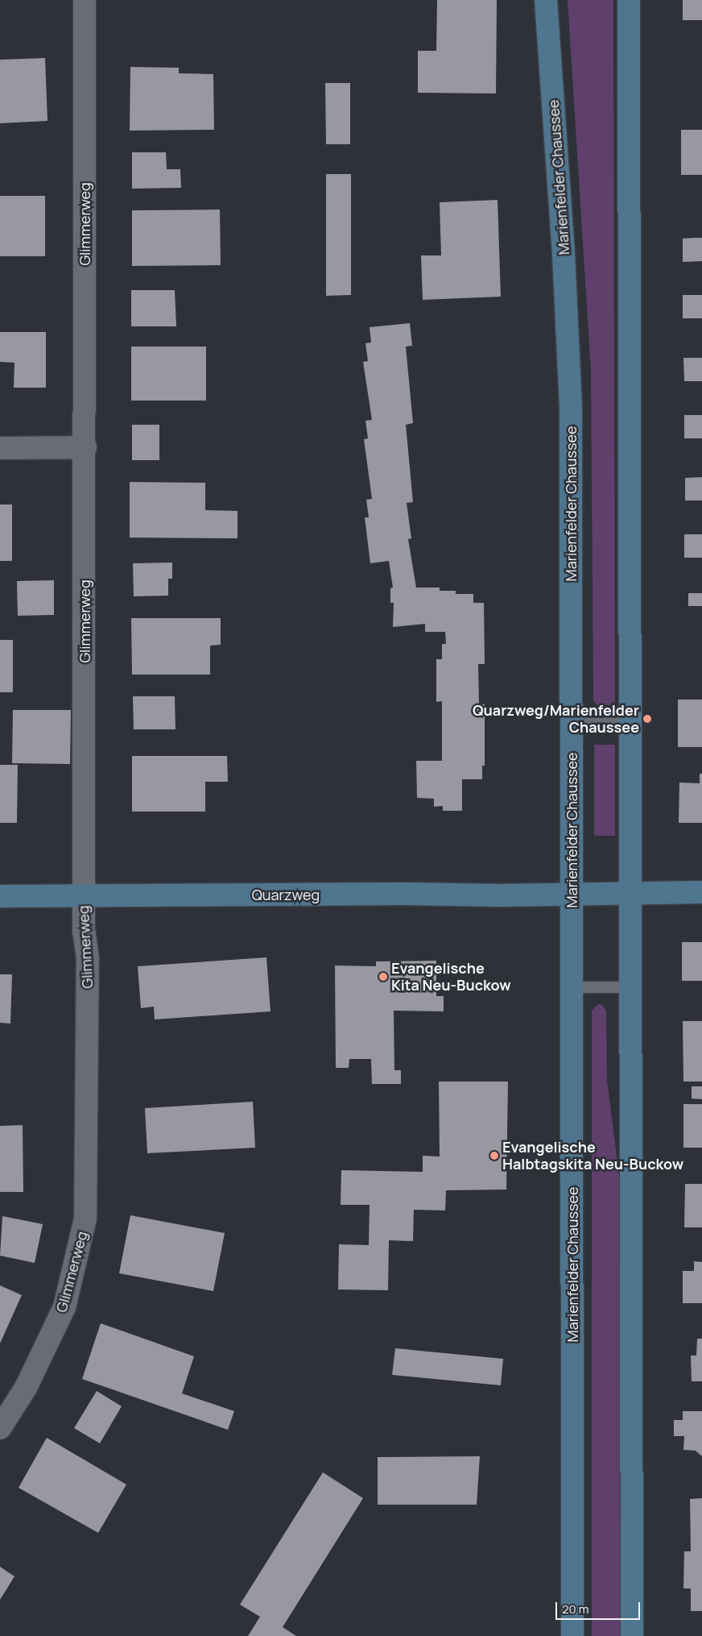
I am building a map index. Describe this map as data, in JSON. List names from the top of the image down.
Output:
{
  "streets": {
    "main road": ["Marienfelder Chaussee", "Quarzweg"],
    "street": ["Glimmerweg"]
  },
  "crossings": [
    ["Marienfelder Chaussee", "Quarzweg"],
    ["Glimmerweg", "Quarzweg"]
  ],
  "places": ["Quarzweg/Marienfelder Chaussee", "Evangelische Kita Neu-Buckow", "Evangelische Halbtagskita Neu-Buckow"],
  "scale_bar": "20 m"
}
